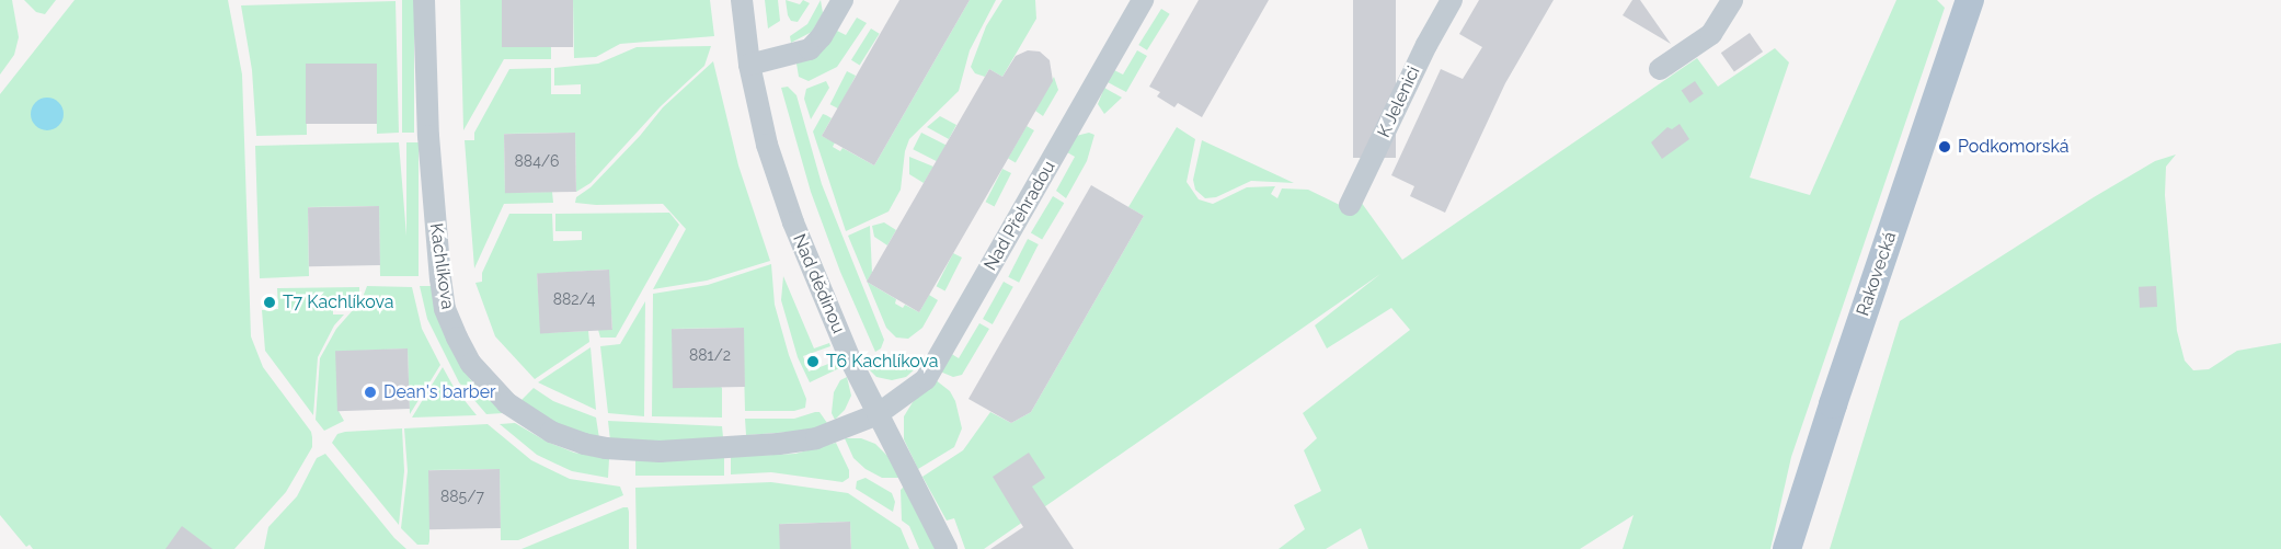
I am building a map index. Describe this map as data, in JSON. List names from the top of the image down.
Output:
{
  "streets": {
    "main road": ["Rakovecká"],
    "street": [
      "K Jelenici",
      "Nad Přehradou",
      "Kachlíkova",
      "Nad dědinou"
    ]
  },
  "crossings": [
    ["Nad Přehradou", "Kachlíkova"],
    ["Nad Přehradou", "Nad dědinou"],
    ["Kachlíkova", "Nad dědinou"]
  ],
  "places": [
    "Podkomorská",
    "T7 Kachlíkova",
    "T6 Kachlíkova",
    "Dean's barber"
  ],
  "house_numbers": [
    "884/6",
    "882/4",
    "881/2",
    "885/7"
  ]
}
